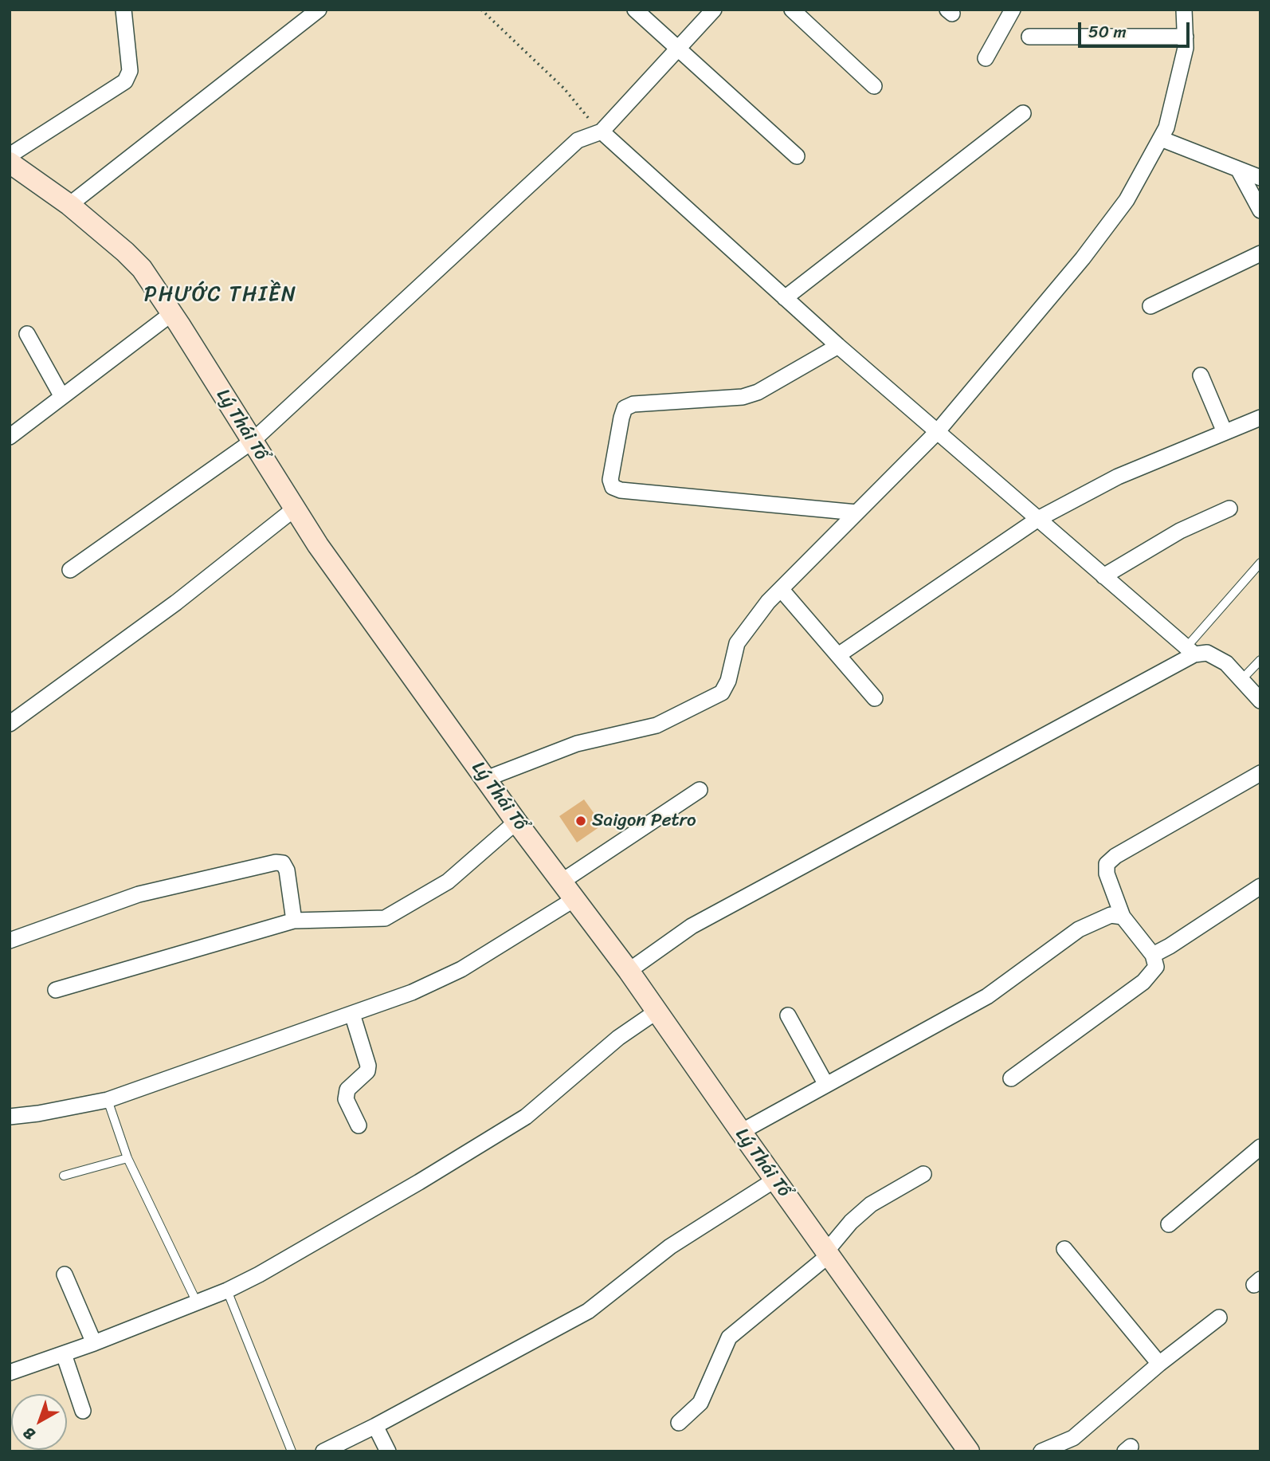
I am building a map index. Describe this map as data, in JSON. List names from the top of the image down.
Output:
{
  "streets": {
    "main road": ["Lý Thái Tổ"]
  },
  "districts": ["PHƯỚC THIỀN"],
  "places": ["Saigon Petro"],
  "scale_bar": "50 m",
  "north": "bottom left"
}
